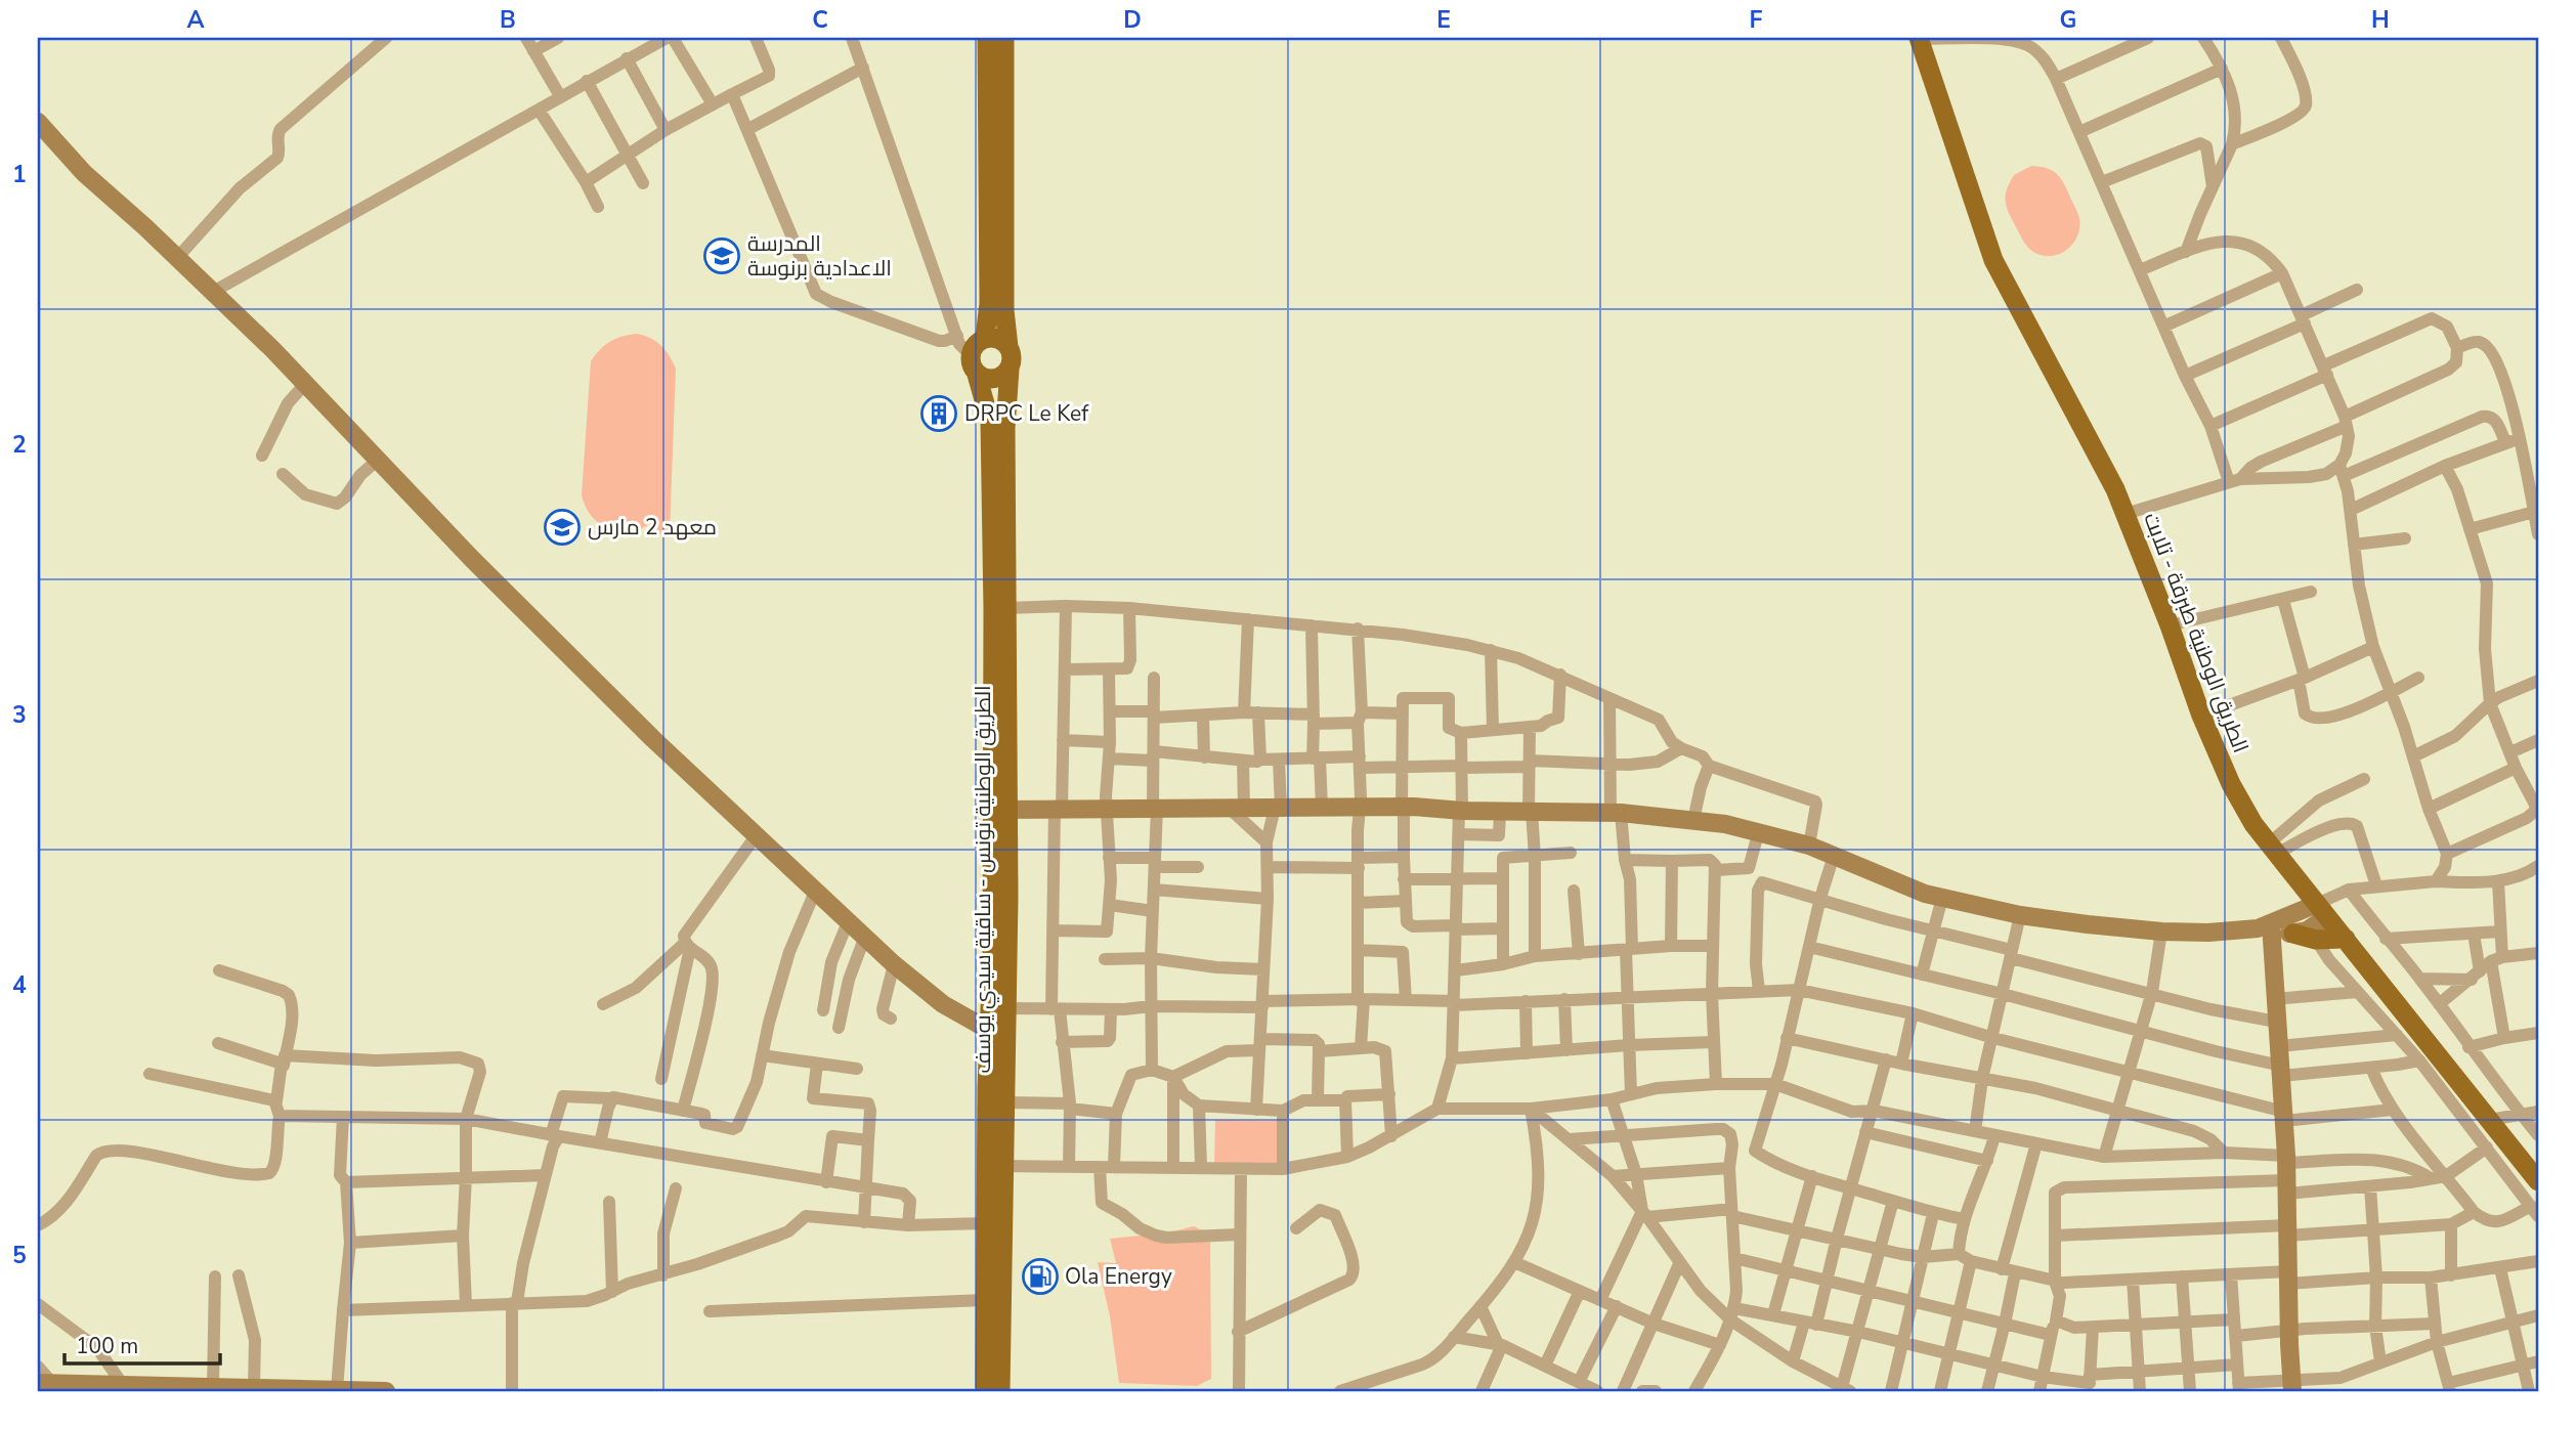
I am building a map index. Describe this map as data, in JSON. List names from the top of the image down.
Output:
{
  "streets": {
    "main road": ["الطريق الوطنية طبرقة - تلابت", "الطريق الوطنية تونس - ساقية سيدي يوسف"]
  },
  "places": {
    "school or university": ["المدرسة الاعدادية برنوسة", "معهد 2 مارس"],
    "building": ["DRPC Le Kef"],
    "fuel station": ["Ola Energy"]
  },
  "scale_bar": "100 m",
  "grid": {
    "columns": [
      "A",
      "B",
      "C",
      "D",
      "E",
      "F",
      "G",
      "H"
    ],
    "rows": [
      "1",
      "2",
      "3",
      "4",
      "5"
    ]
  }
}
